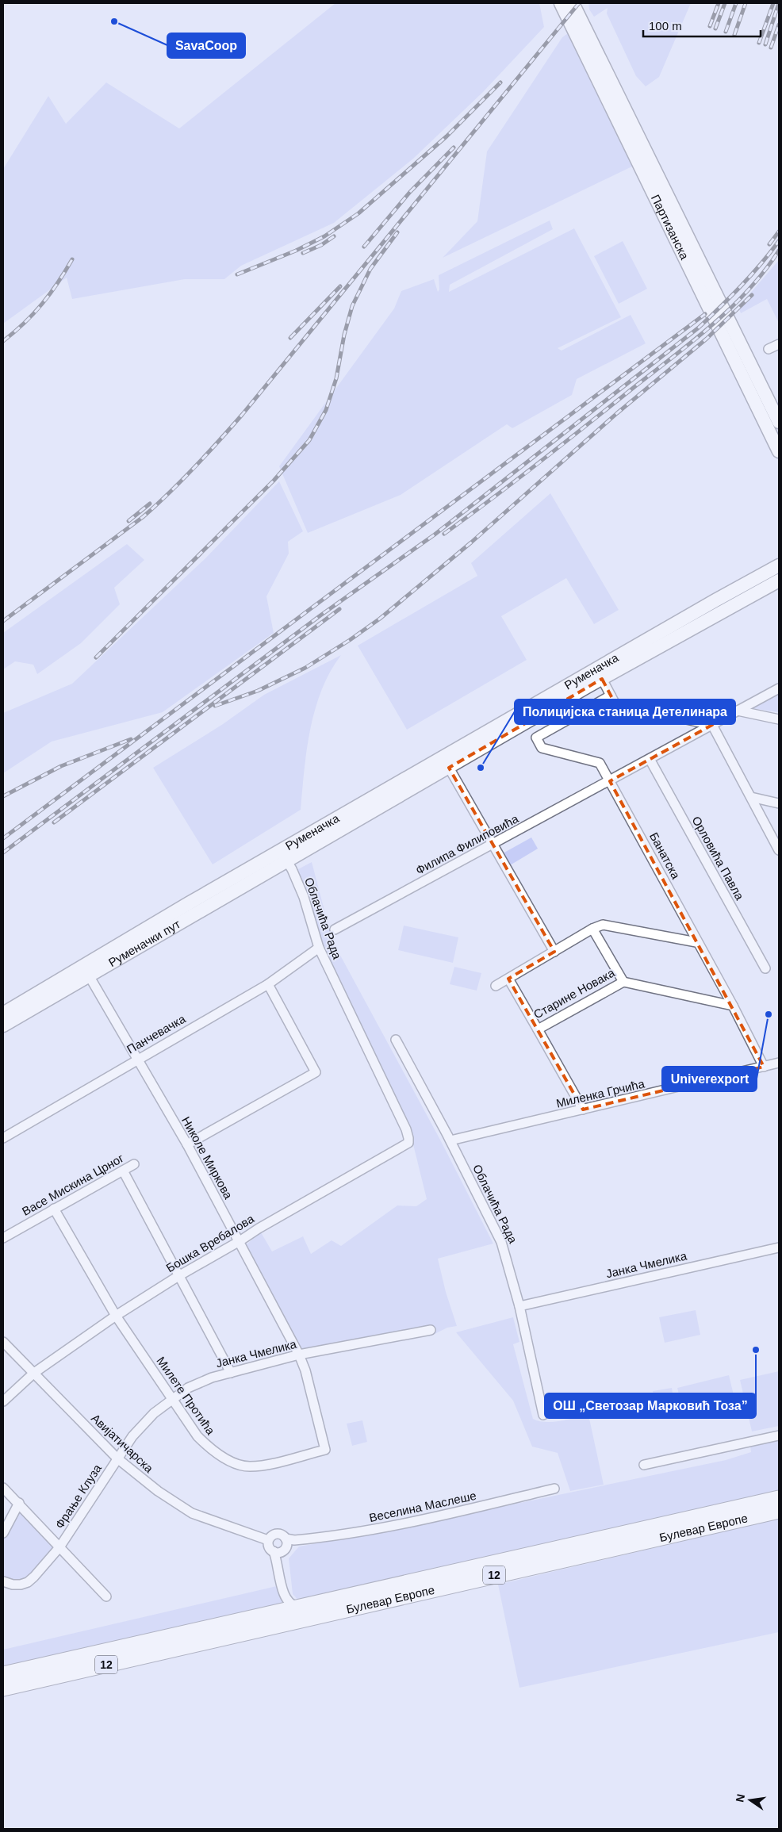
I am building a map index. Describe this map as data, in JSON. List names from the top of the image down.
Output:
{
  "streets": {
    "main road": [
      "Партизанска",
      "Руменачка",
      "Руменачки пут",
      "Булевар Европе",
      "12"
    ],
    "street": [
      "Филипа Филиповића",
      "Банатска",
      "Орловића Павла",
      "Облачића Рада",
      "Старине Новака",
      "Панчевачка",
      "Миленка Грчића",
      "Николе Миркова",
      "Васе Мискина Црног",
      "Бошка Вребалова",
      "Јанка Чмелика",
      "Милете Протића",
      "Авијатичарска",
      "Фрање Клуза",
      "Веселина Маслеше"
    ]
  },
  "crossings": [
    ["Руменачка", "Облачића Рада"],
    ["Руменачка", "Руменачки пут"],
    ["Филипа Филиповића", "Банатска"],
    ["Филипа Филиповића", "Орловића Павла"],
    ["Банатска", "Миленка Грчића"],
    ["Облачића Рада", "Руменачки пут"],
    ["Облачића Рада", "Панчевачка"],
    ["Облачића Рада", "Миленка Грчића"],
    ["Облачића Рада", "Бошка Вребалова"],
    ["Облачића Рада", "Јанка Чмелика"],
    ["Руменачки пут", "Николе Миркова"],
    ["Панчевачка", "Николе Миркова"],
    ["Николе Миркова", "Бошка Вребалова"],
    ["Николе Миркова", "Јанка Чмелика"],
    ["Николе Миркова", "Милете Протића"],
    ["Васе Мискина Црног", "Милете Протића"],
    ["Бошка Вребалова", "Милете Протића"],
    ["Бошка Вребалова", "Авијатичарска"],
    ["Јанка Чмелика", "Милете Протића"],
    ["Јанка Чмелика", "Авијатичарска"],
    ["Јанка Чмелика", "Фрање Клуза"],
    ["Авијатичарска", "Фрање Клуза"],
    ["Авијатичарска", "Веселина Маслеше"]
  ],
  "places": [
    "SavaCoop",
    "Полицијска станица Детелинара",
    "Univerexport",
    "ОШ „Светозар Марковић Тоза”"
  ],
  "scale_bar": "100 m",
  "north": "left"
}
